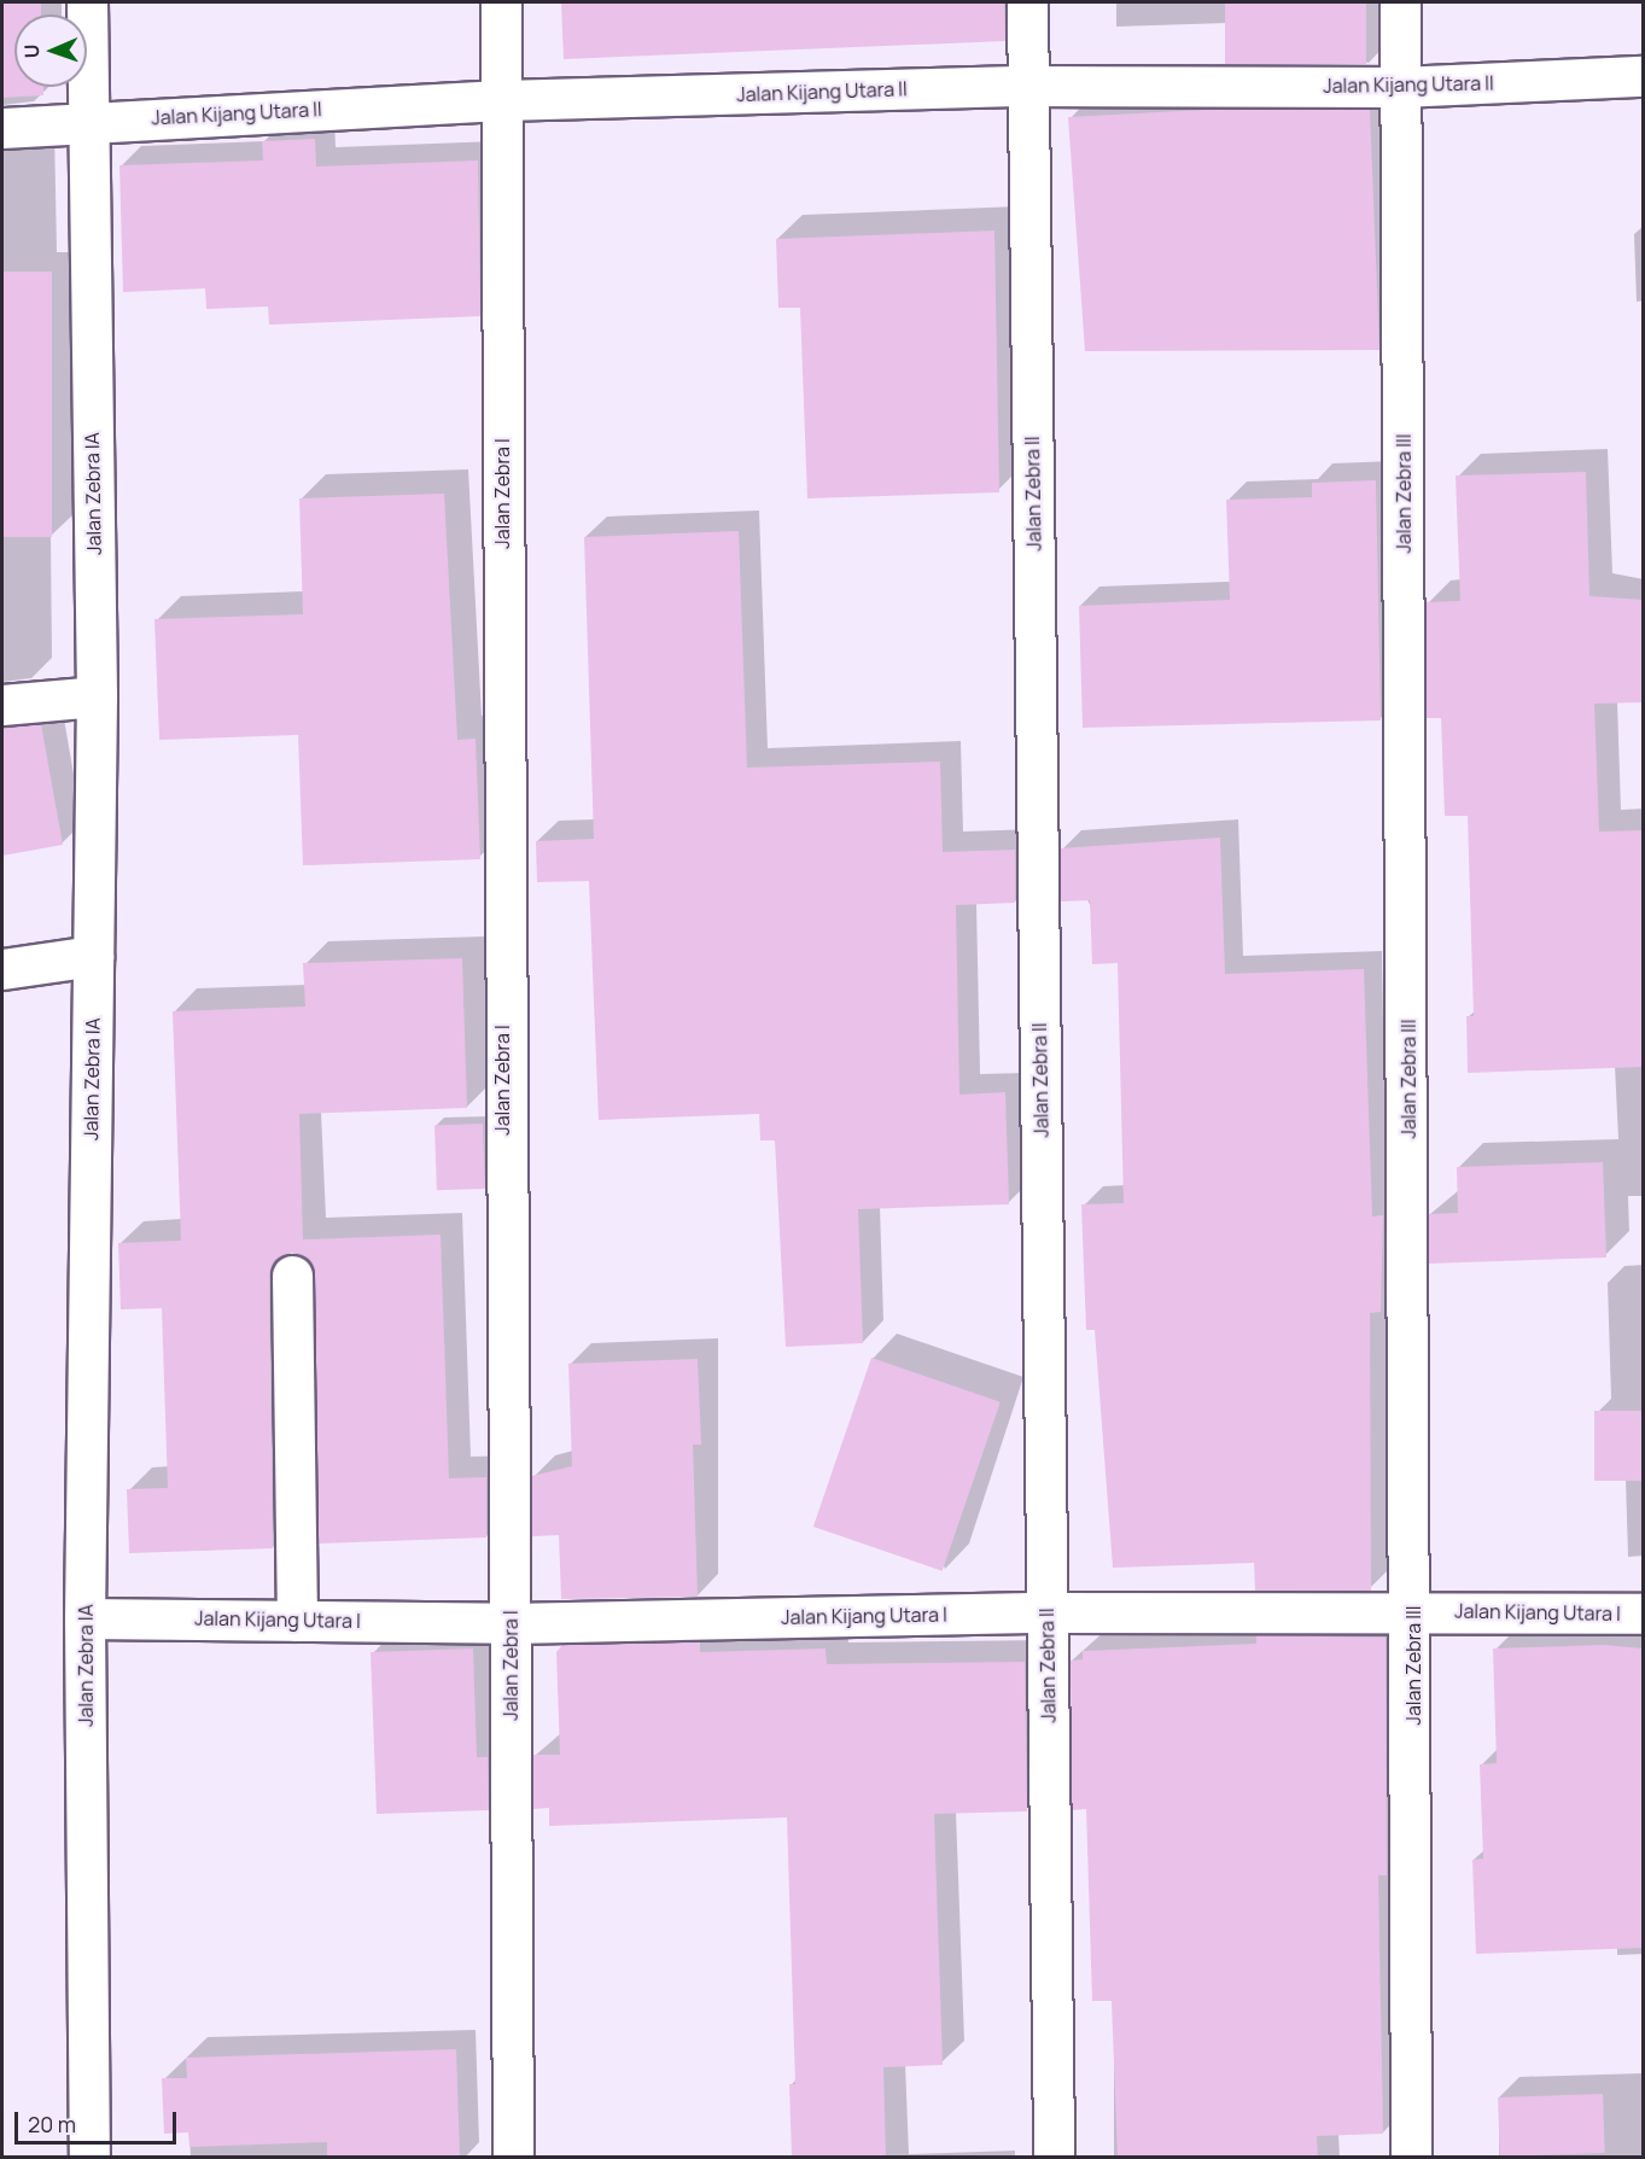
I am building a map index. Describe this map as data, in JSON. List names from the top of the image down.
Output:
{
  "streets": {
    "street": [
      "Jalan Kijang Utara II",
      "Jalan Zebra IA",
      "Jalan Zebra I",
      "Jalan Zebra II",
      "Jalan Zebra III",
      "Jalan Kijang Utara I"
    ]
  },
  "crossings": [
    ["Jalan Kijang Utara II", "Jalan Zebra IA"],
    ["Jalan Kijang Utara II", "Jalan Zebra I"],
    ["Jalan Kijang Utara II", "Jalan Zebra II"],
    ["Jalan Kijang Utara II", "Jalan Zebra III"],
    ["Jalan Zebra IA", "Jalan Kijang Utara I"],
    ["Jalan Zebra I", "Jalan Kijang Utara I"],
    ["Jalan Zebra II", "Jalan Kijang Utara I"],
    ["Jalan Zebra III", "Jalan Kijang Utara I"]
  ],
  "scale_bar": "20 m",
  "north": "left"
}
